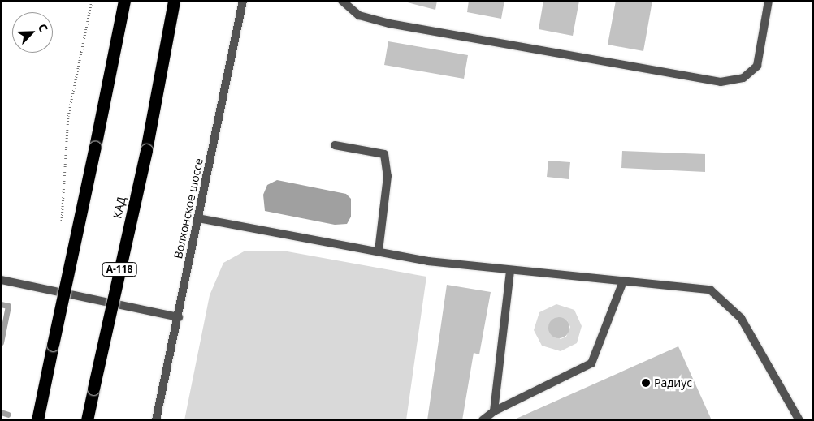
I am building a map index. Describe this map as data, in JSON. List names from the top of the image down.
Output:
{
  "streets": {
    "highway": ["КАД", "А-118"],
    "street": ["Волхонское шоссе"]
  },
  "places": ["Радиус"],
  "north": "top right"
}
